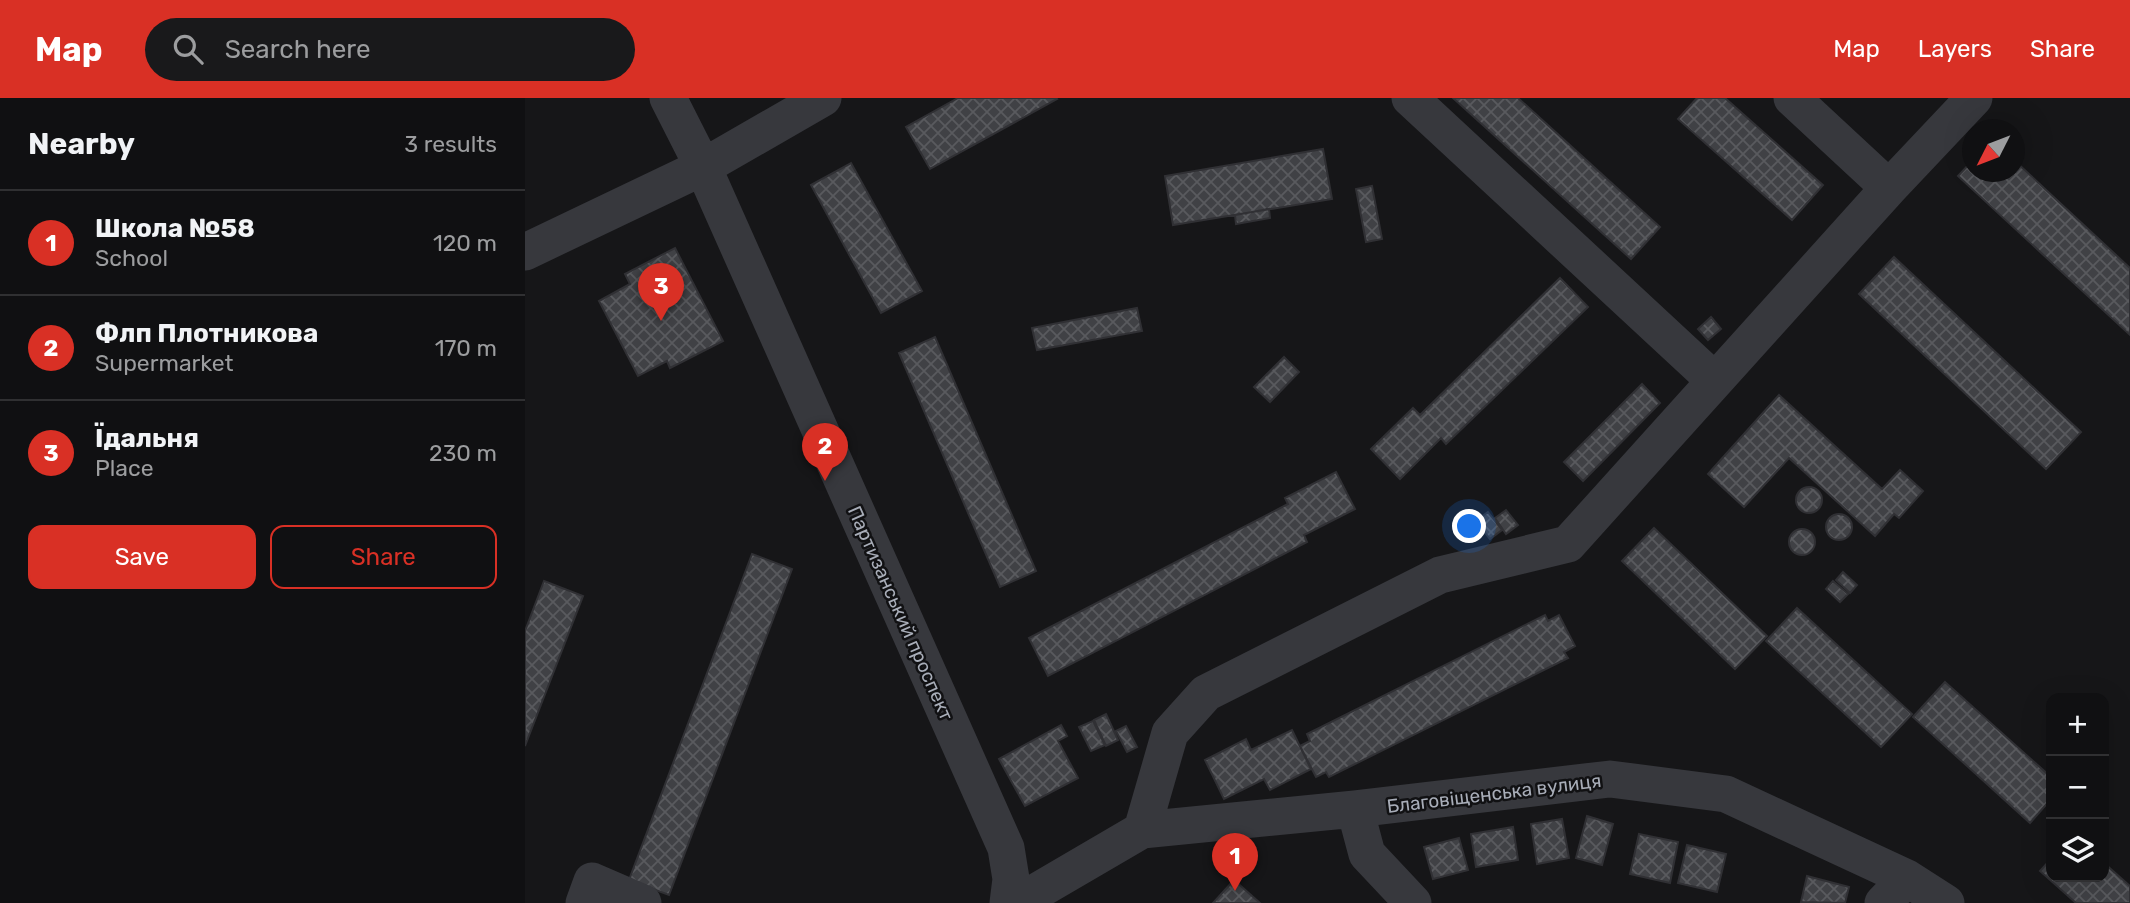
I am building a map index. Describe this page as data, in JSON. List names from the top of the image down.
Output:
{
  "streets": {
    "street": ["Партизанський проспект", "Благовіщенська вулиця"]
  },
  "north": "bottom left",
  "page": {
    "header": "Map",
    "search": "Search here",
    "nav": ["Map", "Layers", "Share"],
    "heading": ["Nearby", "3 results"],
    "list": [
      {
        "mark": "1",
        "name": "Школа №58",
        "note": "School",
        "value": "120 m"
      },
      {
        "mark": "2",
        "name": "Флп Плотникова",
        "note": "Supermarket",
        "value": "170 m"
      },
      {
        "mark": "3",
        "name": "Їдальня",
        "note": "Place",
        "value": "230 m"
      }
    ],
    "pins": ["3", "2", "1"],
    "buttons": ["Save", "Share"],
    "map_buttons": ["+", "−"]
  }
}
